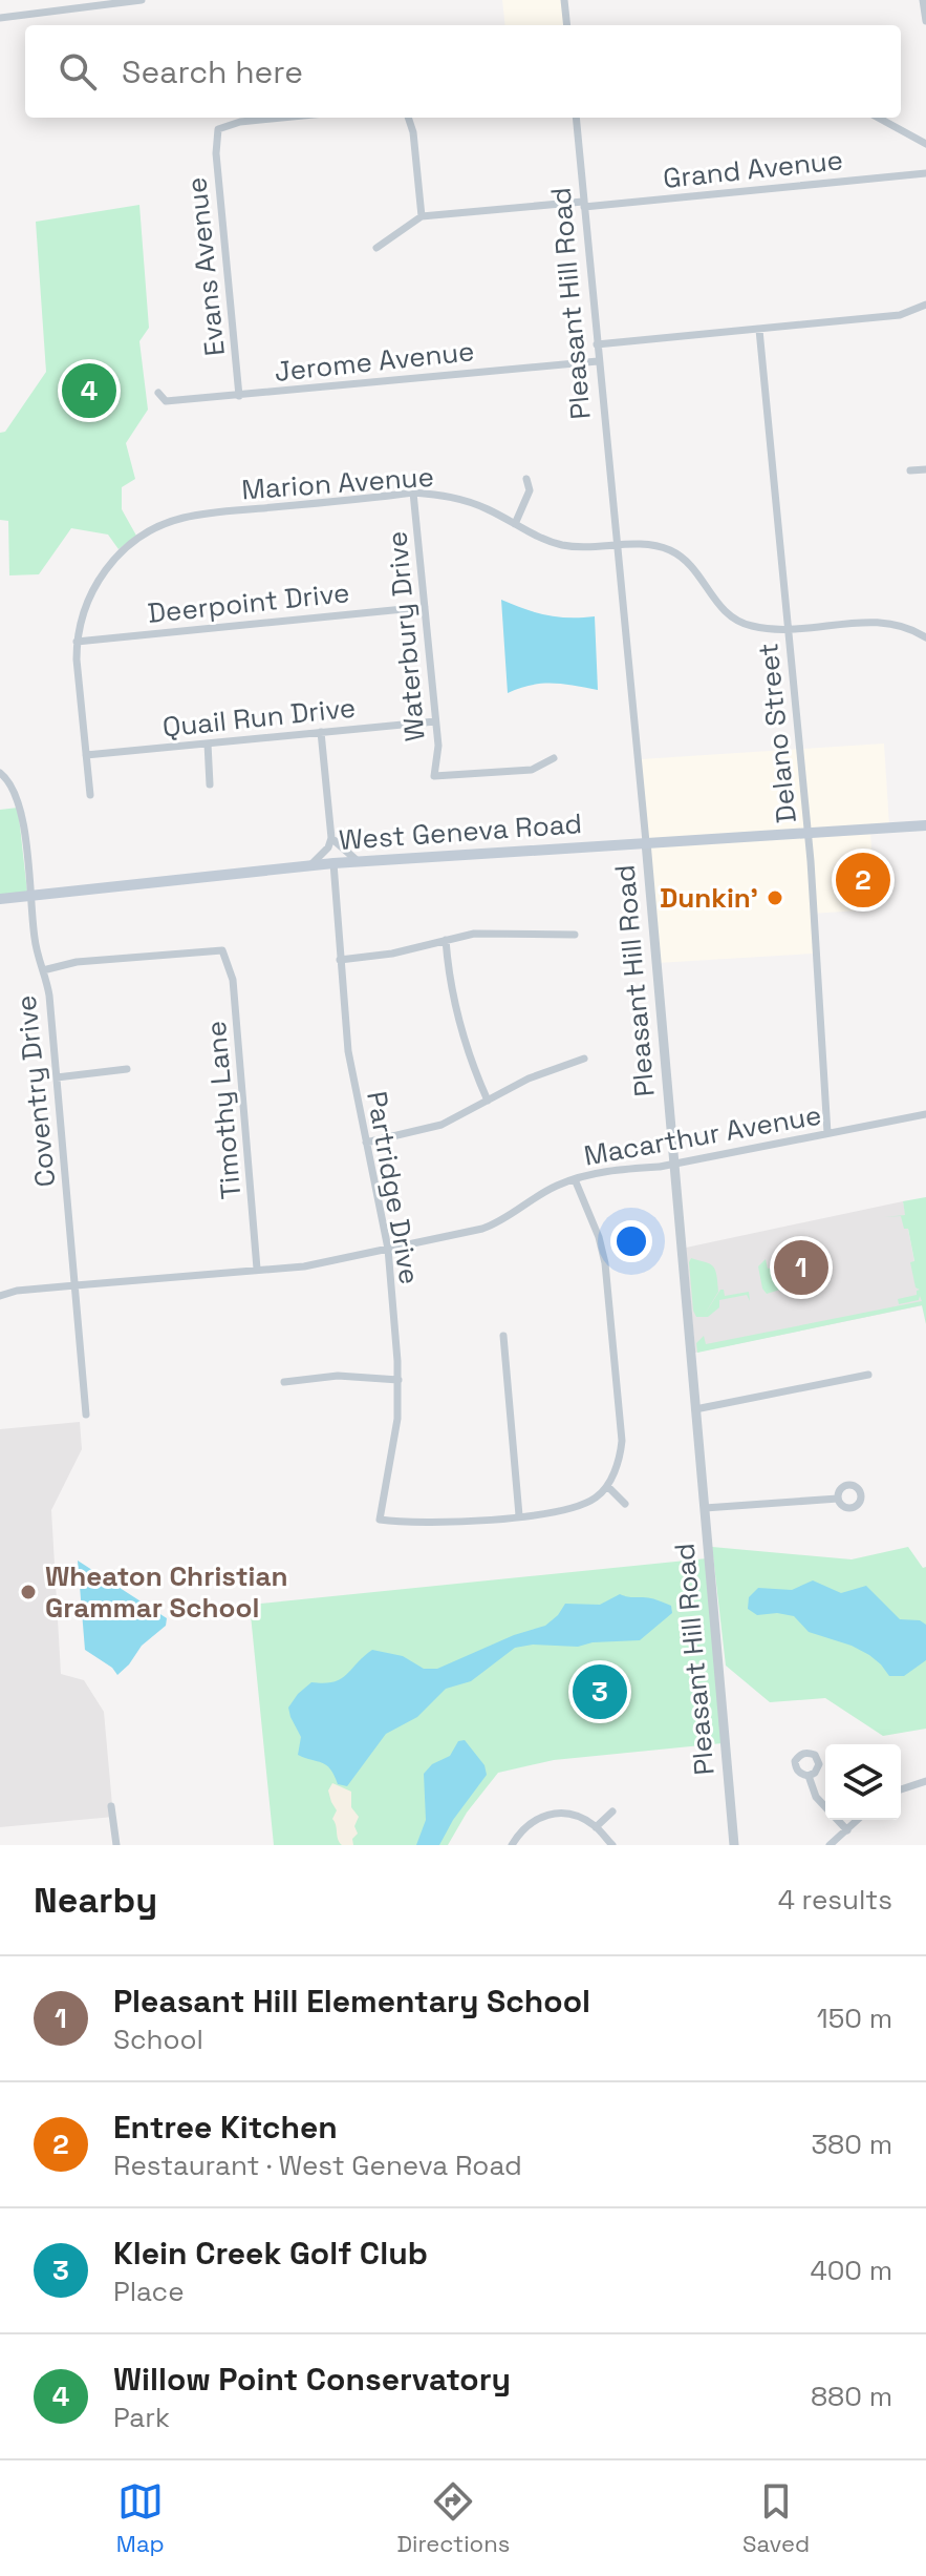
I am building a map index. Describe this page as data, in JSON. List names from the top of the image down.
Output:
{
  "streets": {
    "main road": ["West Geneva Road"],
    "street": [
      "Grand Avenue",
      "Evans Avenue",
      "Pleasant Hill Road",
      "Jerome Avenue",
      "Marion Avenue",
      "Deerpoint Drive",
      "Waterbury Drive",
      "Quail Run Drive",
      "Delano Street",
      "Coventry Drive",
      "Timothy Lane",
      "Macarthur Avenue",
      "Partridge Drive"
    ]
  },
  "crossings": [
    ["Grand Avenue", "Pleasant Hill Road"],
    ["Evans Avenue", "Jerome Avenue"],
    ["Pleasant Hill Road", "Jerome Avenue"],
    ["Pleasant Hill Road", "Marion Avenue"],
    ["Pleasant Hill Road", "West Geneva Road"],
    ["Pleasant Hill Road", "Macarthur Avenue"],
    ["Marion Avenue", "Deerpoint Drive"],
    ["Marion Avenue", "Waterbury Drive"],
    ["Marion Avenue", "Quail Run Drive"],
    ["Marion Avenue", "Delano Street"],
    ["Deerpoint Drive", "Waterbury Drive"],
    ["Waterbury Drive", "Quail Run Drive"],
    ["Delano Street", "West Geneva Road"],
    ["Delano Street", "Macarthur Avenue"],
    ["West Geneva Road", "Coventry Drive"],
    ["West Geneva Road", "Partridge Drive"],
    ["Coventry Drive", "Timothy Lane"],
    ["Coventry Drive", "Macarthur Avenue"],
    ["Timothy Lane", "Macarthur Avenue"],
    ["Macarthur Avenue", "Partridge Drive"]
  ],
  "places": ["Dunkin'", "Wheaton Christian Grammar School"],
  "page": {
    "search": "Search here",
    "pins": [
      "4",
      "2",
      "1",
      "3"
    ],
    "heading": ["Nearby", "4 results"],
    "list": [
      {
        "mark": "1",
        "name": "Pleasant Hill Elementary School",
        "note": "School",
        "value": "150 m"
      },
      {
        "mark": "2",
        "name": "Entree Kitchen",
        "note": "Restaurant · West Geneva Road",
        "value": "380 m"
      },
      {
        "mark": "3",
        "name": "Klein Creek Golf Club",
        "note": "Place",
        "value": "400 m"
      },
      {
        "mark": "4",
        "name": "Willow Point Conservatory",
        "note": "Park",
        "value": "880 m"
      }
    ],
    "nav": ["Map", "Directions", "Saved"]
  }
}
